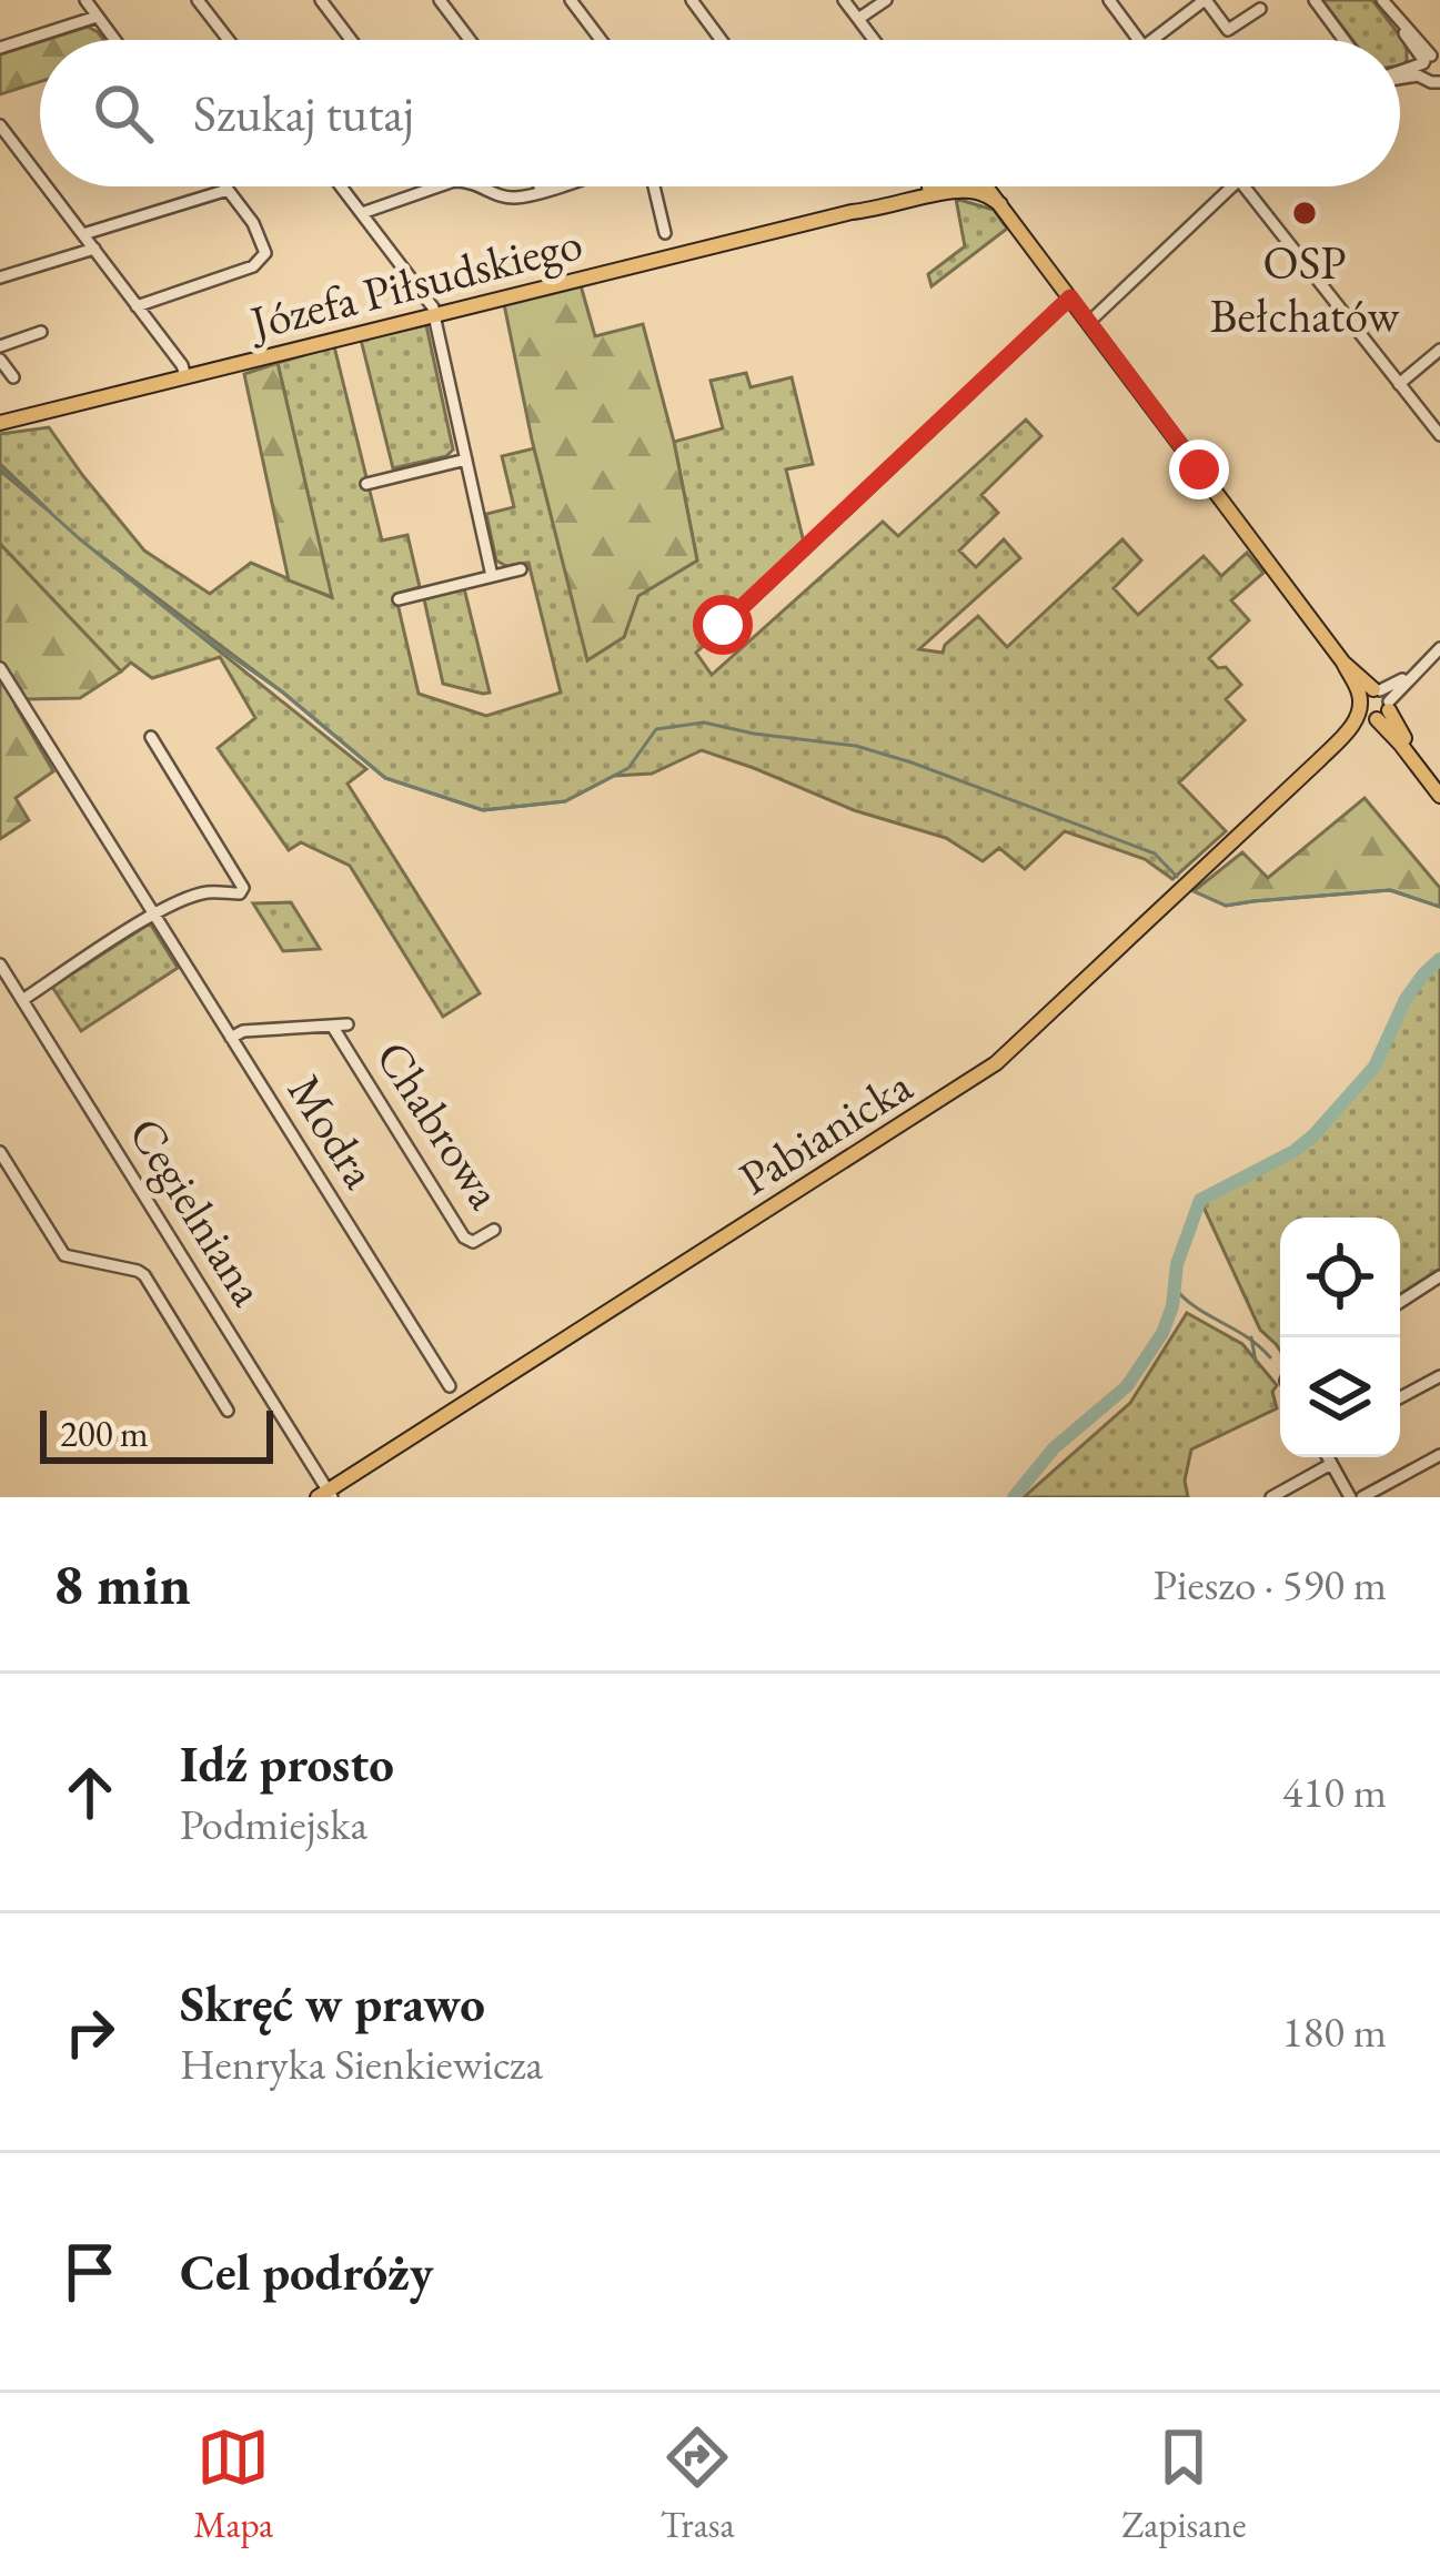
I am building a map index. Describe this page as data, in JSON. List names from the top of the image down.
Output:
{
  "streets": {
    "main road": ["Józefa Piłsudskiego", "Pabianicka"],
    "street": ["Chabrowa", "Modra", "Cegielniana"]
  },
  "crossings": [
    ["Chabrowa", "Modra"],
    ["Pabianicka", "Cegielniana"]
  ],
  "places": ["OSP Bełchatów"],
  "scale_bar": "200 m",
  "page": {
    "search": "Szukaj tutaj",
    "scale": "200 m",
    "heading": ["8 min", "Pieszo · 590 m"],
    "list": [
      ["Idź prosto", "Podmiejska", "410 m"],
      ["Skręć w prawo", "Henryka Sienkiewicza", "180 m"],
      "Cel podróży"
    ],
    "nav": ["Mapa", "Trasa", "Zapisane"]
  }
}
